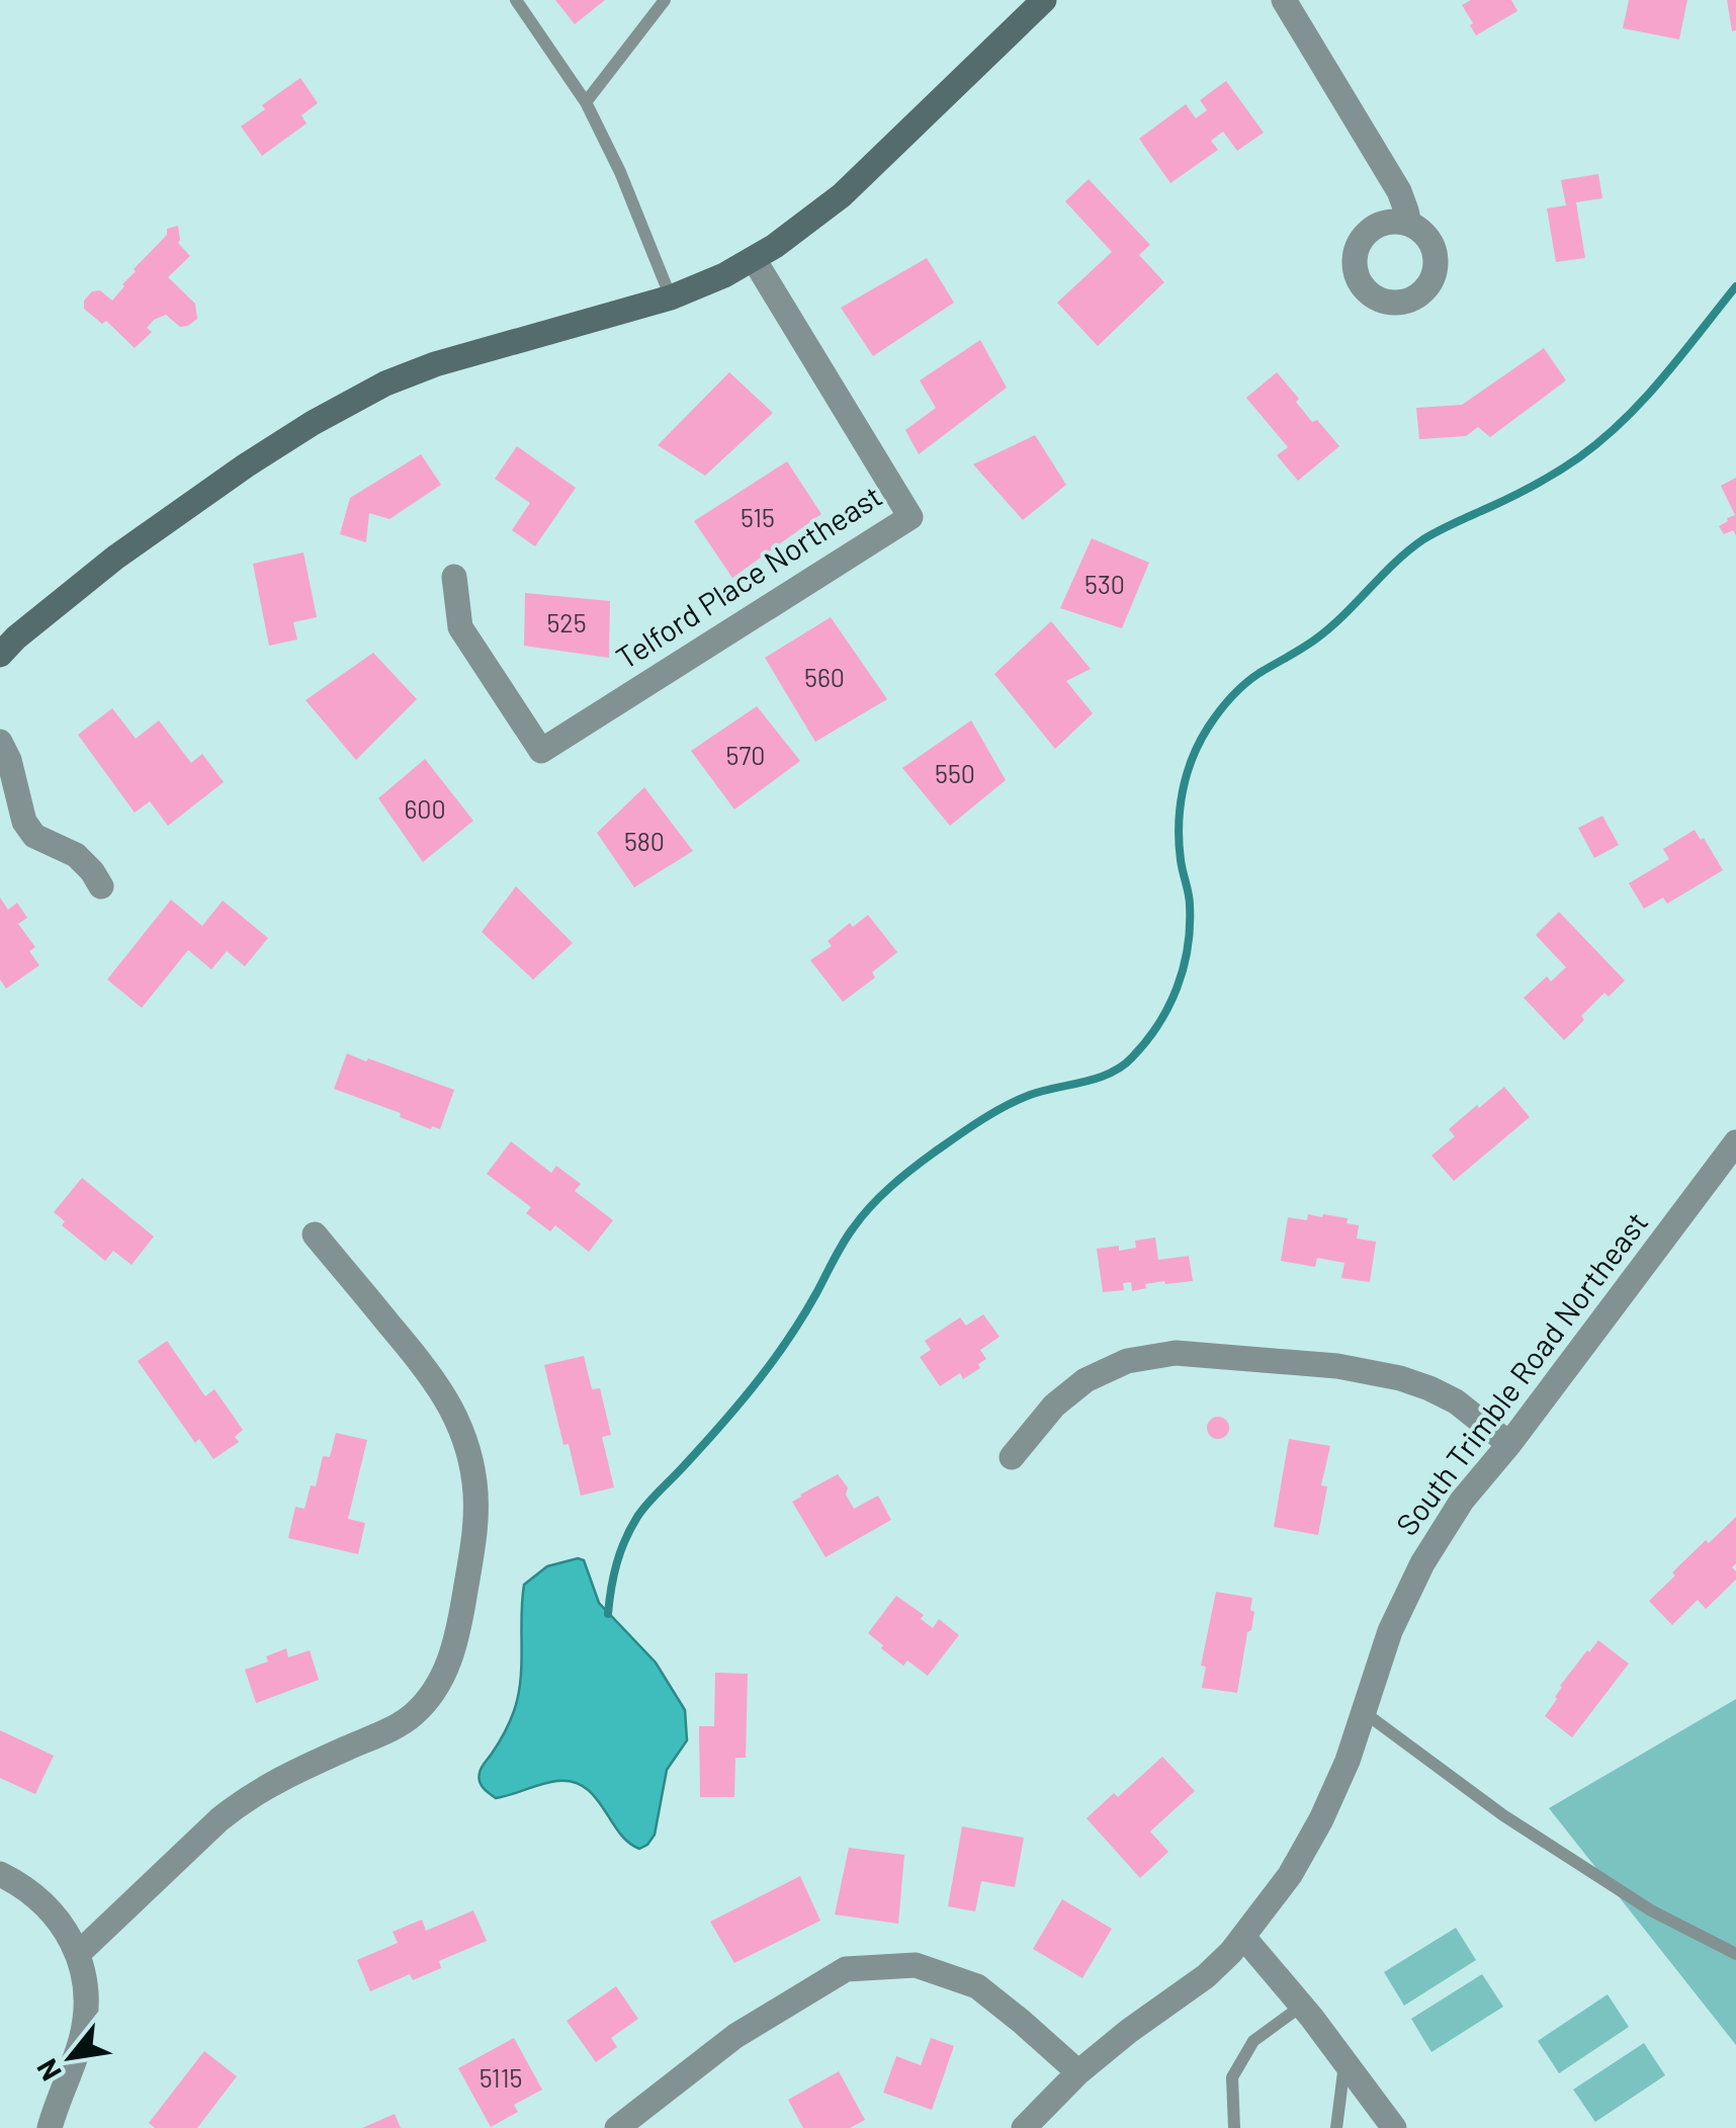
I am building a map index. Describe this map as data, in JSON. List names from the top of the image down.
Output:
{
  "streets": {
    "street": ["Telford Place Northeast", "South Trimble Road Northeast"]
  },
  "house_numbers": [
    "515",
    "530",
    "525",
    "560",
    "570",
    "550",
    "600",
    "580",
    "5115"
  ],
  "north": "bottom left"
}
